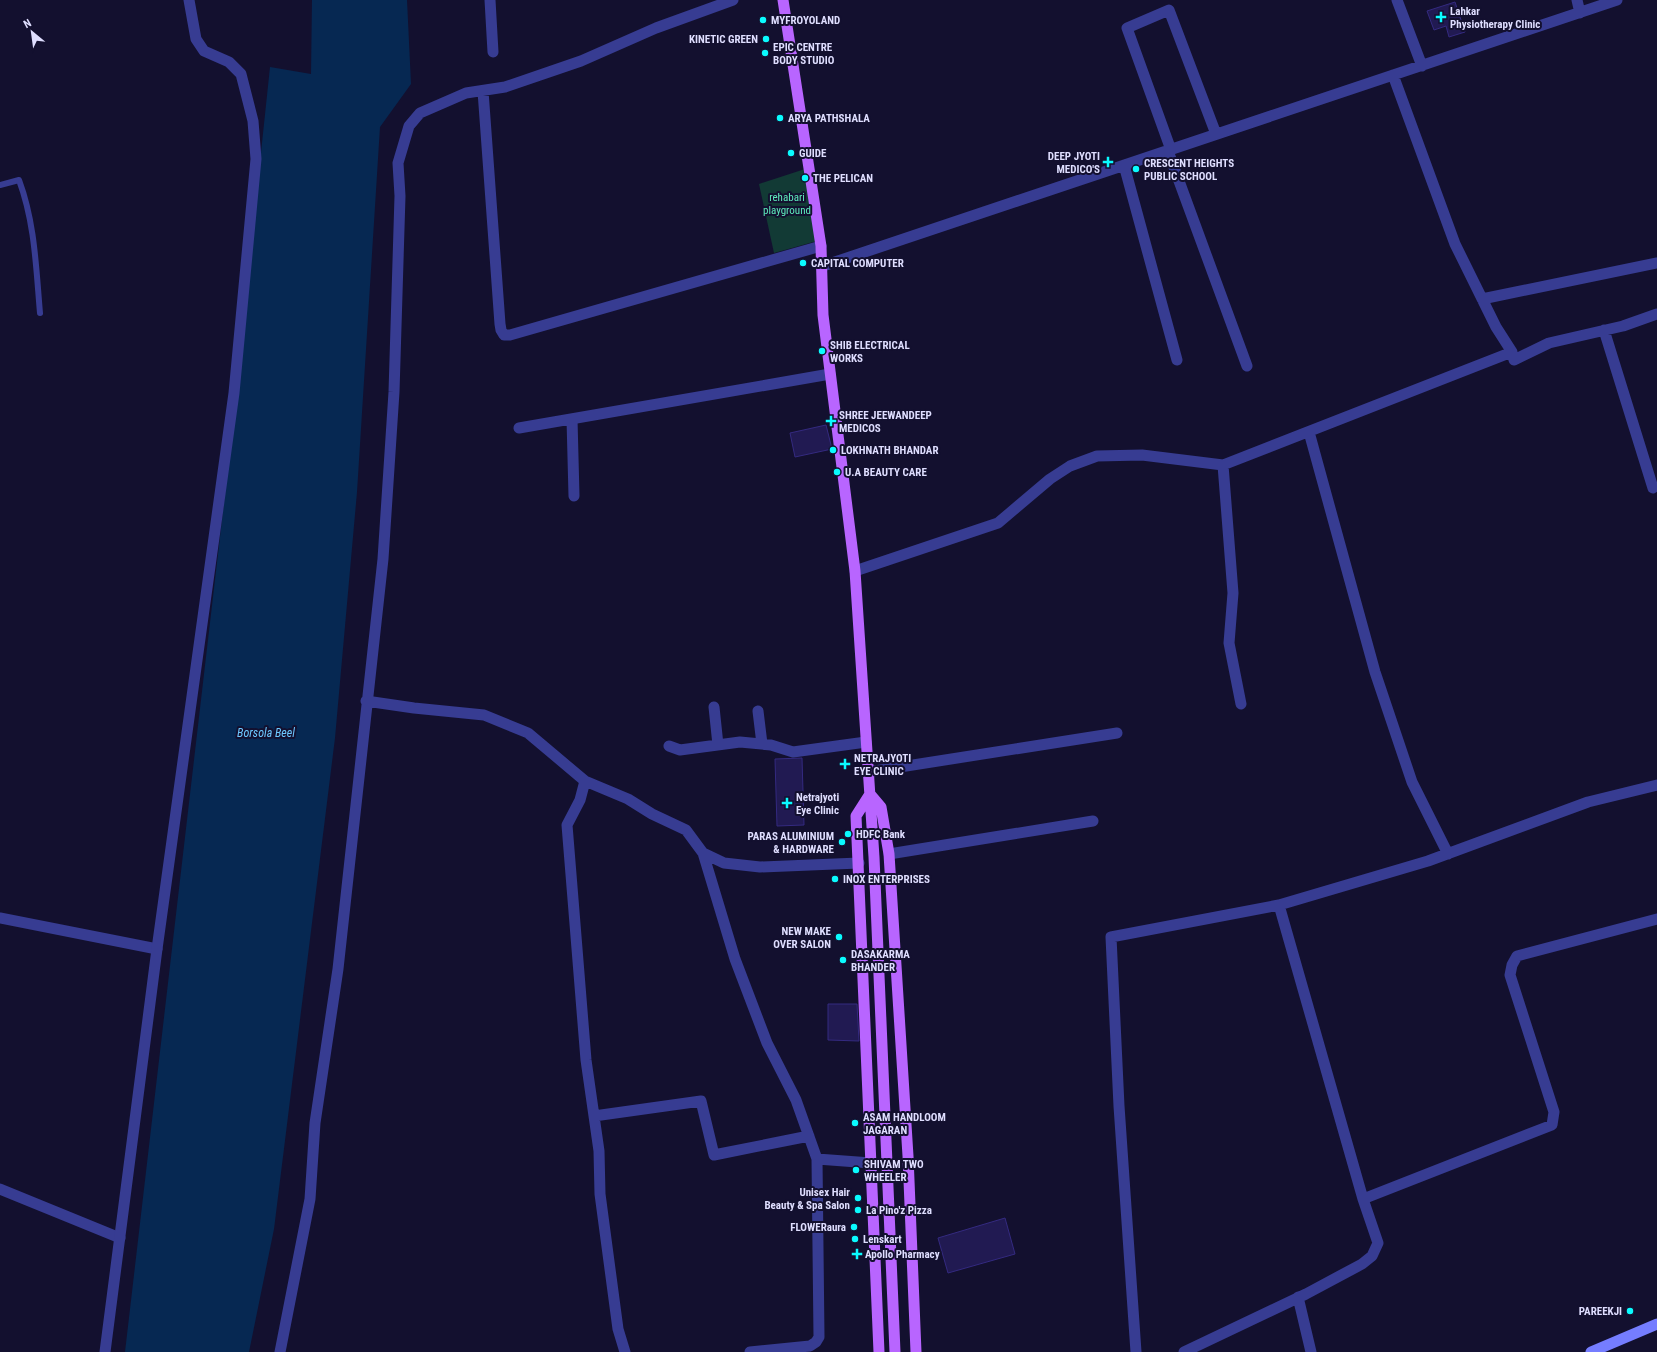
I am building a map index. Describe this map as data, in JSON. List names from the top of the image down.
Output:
{
  "water": ["Borsola Beel"],
  "parks": ["rehabari playground"],
  "places": {
    "health": [
      "Lahkar Physiotherapy Clinic",
      "DEEP JYOTI MEDICO'S",
      "SHREE JEEWANDEEP MEDICOS",
      "NETRAJYOTI EYE CLINIC",
      "Netrajyoti Eye Clinic",
      "Apollo Pharmacy"
    ],
    "other": [
      "MYFROYOLAND",
      "KINETIC GREEN",
      "EPIC CENTRE BODY STUDIO",
      "ARYA PATHSHALA",
      "GUIDE",
      "CRESCENT HEIGHTS PUBLIC SCHOOL",
      "THE PELICAN",
      "CAPITAL COMPUTER",
      "SHIB ELECTRICAL WORKS",
      "LOKHNATH BHANDAR",
      "U.A BEAUTY CARE",
      "HDFC Bank",
      "PARAS ALUMINIUM & HARDWARE",
      "INOX ENTERPRISES",
      "NEW MAKE OVER SALON",
      "DASAKARMA BHANDER",
      "ASAM HANDLOOM JAGARAN",
      "SHIVAM TWO WHEELER",
      "Unisex Hair Beauty & Spa Salon",
      "La Pino'z Pizza",
      "FLOWERaura",
      "Lenskart",
      "PAREEKJI"
    ]
  },
  "north": "top left"
}
